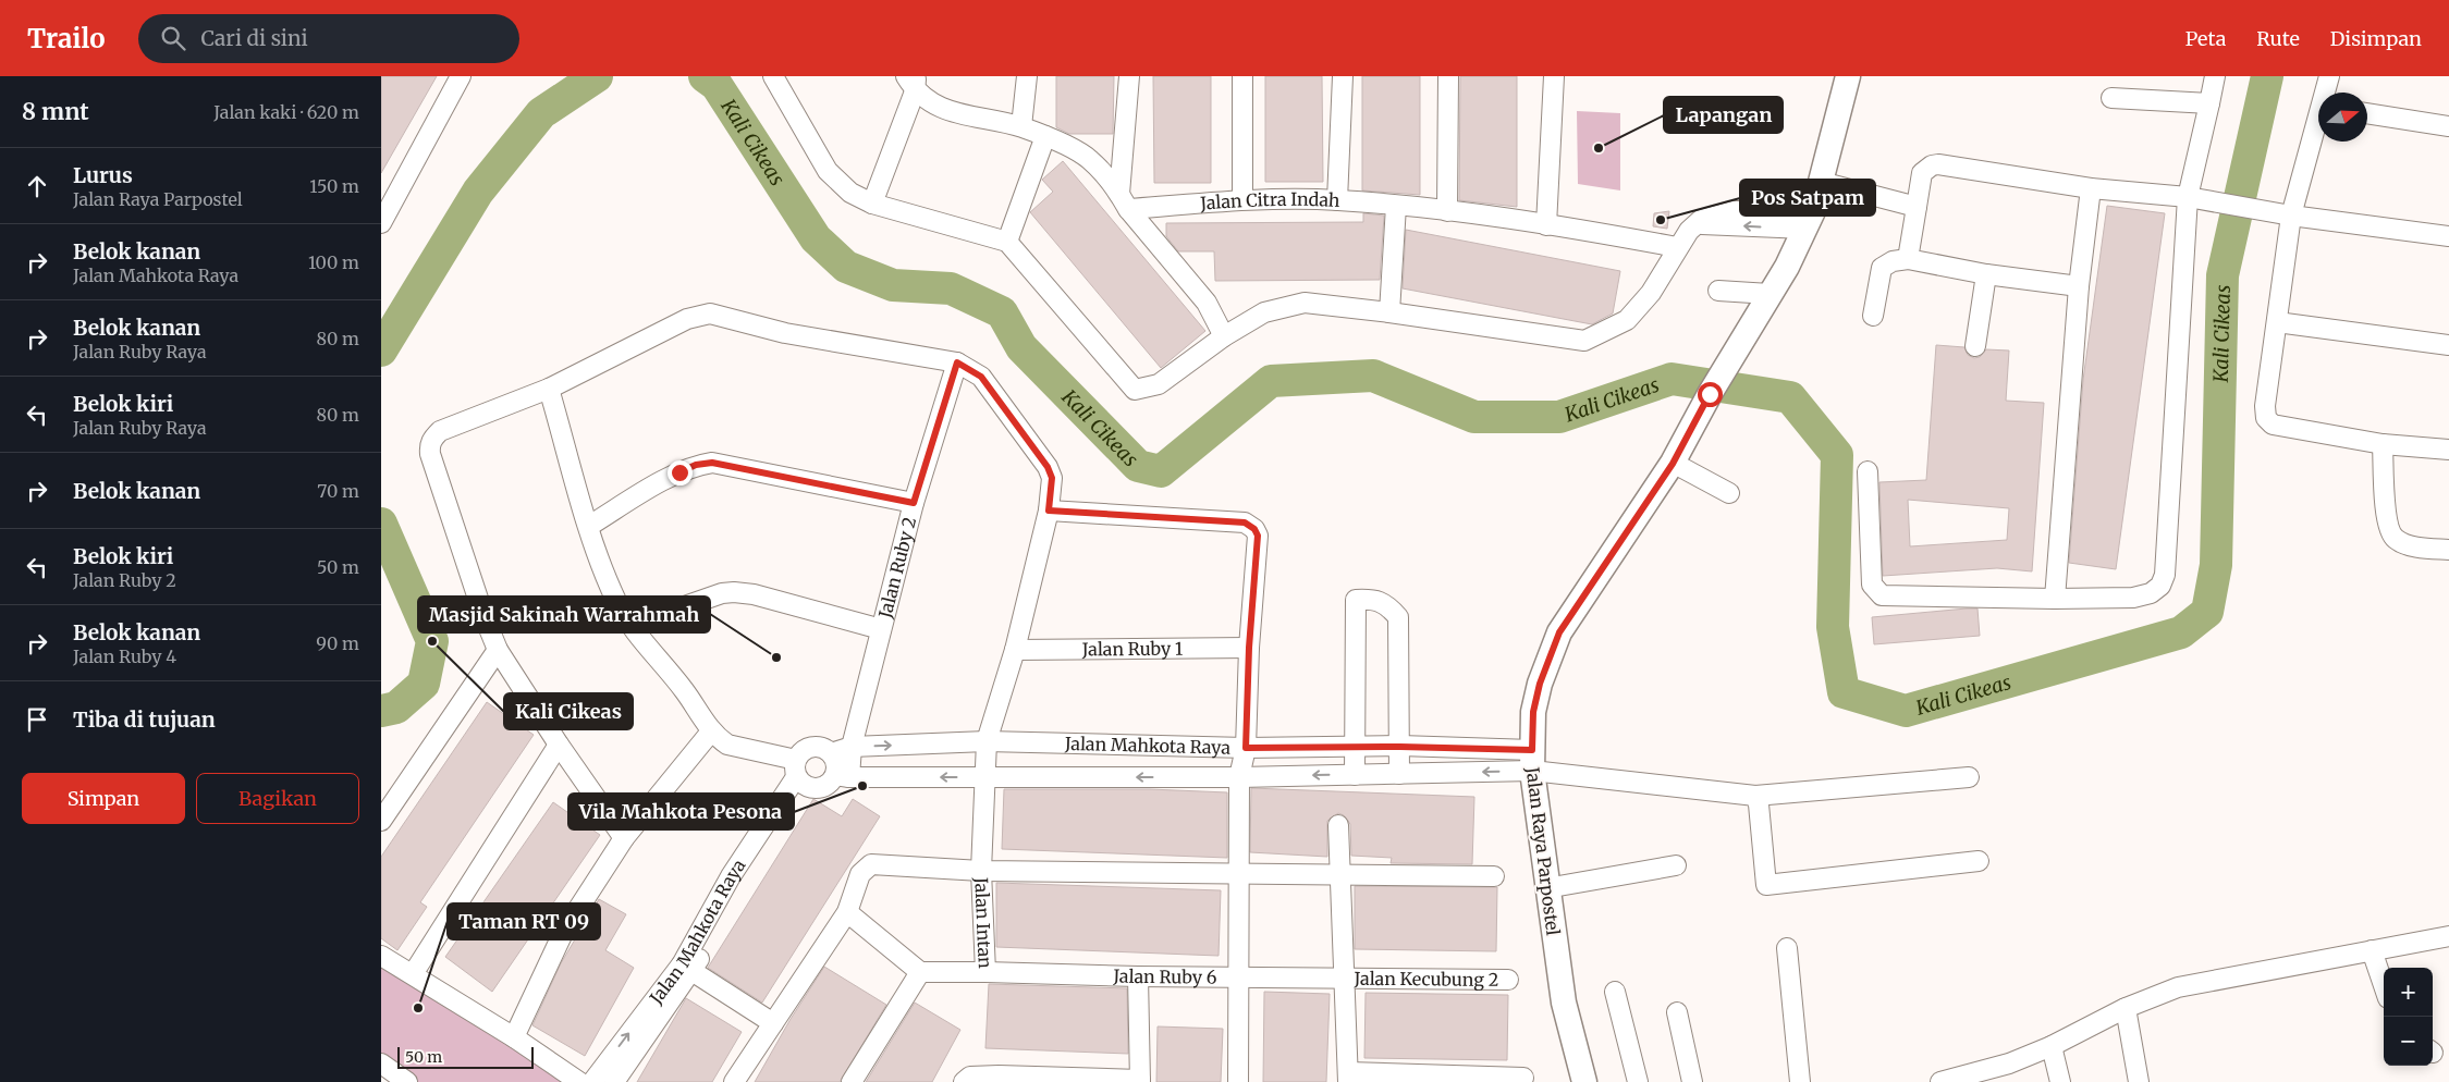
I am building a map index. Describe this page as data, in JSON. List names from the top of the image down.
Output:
{
  "streets": {
    "main road": ["Jalan Raya Parpostel"],
    "street": [
      "Jalan Citra Indah",
      "Jalan Ruby 2",
      "Jalan Ruby 1",
      "Jalan Mahkota Raya",
      "Jalan Intan",
      "Jalan Ruby 6",
      "Jalan Kecubung 2"
    ]
  },
  "crossings": [
    ["Jalan Ruby 2", "Jalan Mahkota Raya"],
    ["Jalan Ruby 2", "Jalan Intan"],
    ["Jalan Ruby 1", "Jalan Intan"],
    ["Jalan Mahkota Raya", "Jalan Raya Parpostel"],
    ["Jalan Mahkota Raya", "Jalan Intan"],
    ["Jalan Intan", "Jalan Ruby 6"],
    ["Jalan Ruby 6", "Jalan Kecubung 2"]
  ],
  "water": ["Kali Cikeas"],
  "places": [
    "Lapangan",
    "Pos Satpam",
    "Kali Cikeas",
    "Masjid Sakinah Warrahmah",
    "Vila Mahkota Pesona",
    "Taman RT 09"
  ],
  "scale_bar": "50 m",
  "north": "right",
  "page": {
    "header": "Trailo",
    "search": "Cari di sini",
    "nav": ["Peta", "Rute", "Disimpan"],
    "heading": ["8 mnt", "Jalan kaki · 620 m"],
    "list": [
      ["Lurus", "Jalan Raya Parpostel", "150 m"],
      ["Belok kanan", "Jalan Mahkota Raya", "100 m"],
      ["Belok kanan", "Jalan Ruby Raya", "80 m"],
      ["Belok kiri", "Jalan Ruby Raya", "80 m"],
      ["Belok kanan", "70 m"],
      ["Belok kiri", "Jalan Ruby 2", "50 m"],
      ["Belok kanan", "Jalan Ruby 4", "90 m"],
      "Tiba di tujuan"
    ],
    "buttons": ["Simpan", "Bagikan"],
    "map_buttons": ["+", "−"],
    "scale": "50 m"
  }
}
